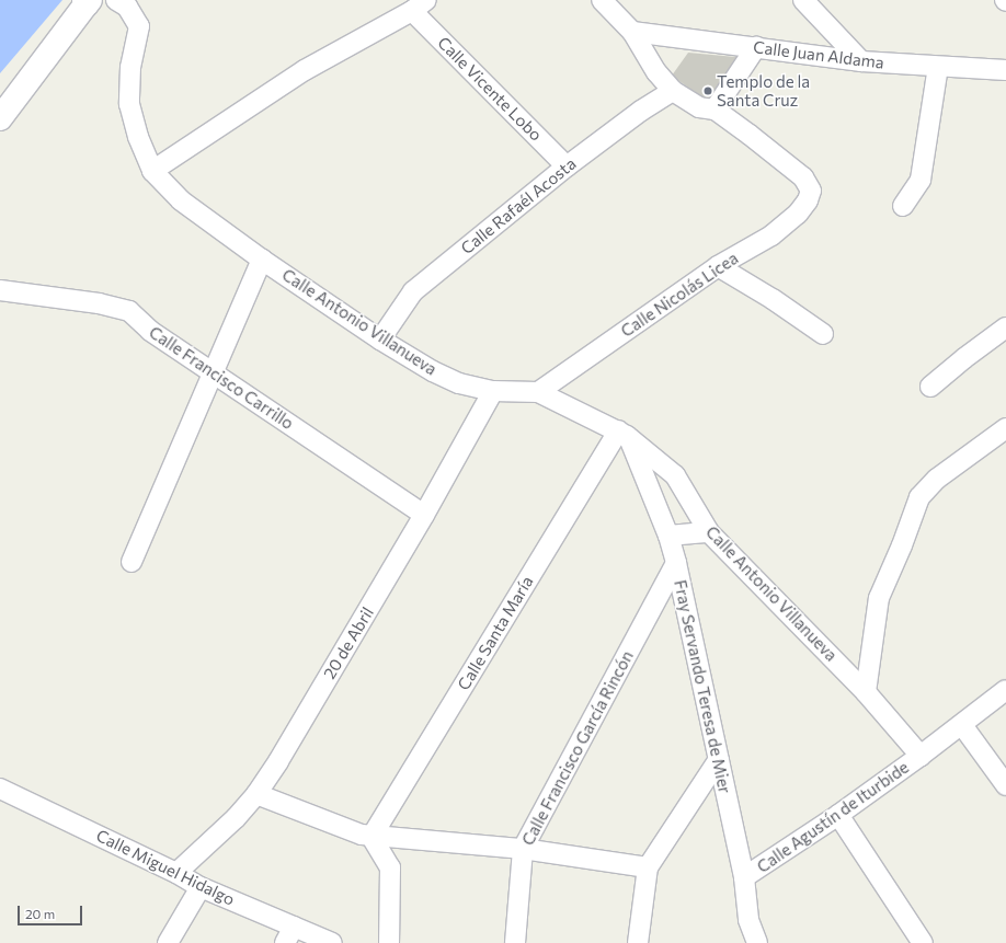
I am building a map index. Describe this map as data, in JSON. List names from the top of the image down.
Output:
{
  "streets": {
    "street": [
      "Calle Juan Aldama",
      "Calle Vicente Lobo",
      "Calle Rafaél Acosta",
      "Calle Nicolás Licea",
      "Calle Antonio Villanueva",
      "Calle Francisco Carrillo",
      "Calle Santa María",
      "20 de Abril",
      "Fray Servando Teresa de Mier",
      "Calle Francisco García Rincón",
      "Calle Agustín de Iturbide",
      "Calle Miguel Hidalgo"
    ]
  },
  "crossings": [
    ["Calle Vicente Lobo", "Calle Rafaél Acosta"],
    ["Calle Rafaél Acosta", "Calle Antonio Villanueva"],
    ["Calle Nicolás Licea", "Calle Antonio Villanueva"],
    ["Calle Antonio Villanueva", "Calle Santa María"],
    ["Calle Antonio Villanueva", "20 de Abril"],
    ["Calle Antonio Villanueva", "Fray Servando Teresa de Mier"],
    ["Calle Antonio Villanueva", "Calle Agustín de Iturbide"],
    ["Calle Francisco Carrillo", "20 de Abril"],
    ["Calle Santa María", "Fray Servando Teresa de Mier"],
    ["20 de Abril", "Calle Miguel Hidalgo"],
    ["Fray Servando Teresa de Mier", "Calle Francisco García Rincón"],
    ["Fray Servando Teresa de Mier", "Calle Agustín de Iturbide"]
  ],
  "places": ["Templo de la Santa Cruz"],
  "scale_bar": "20 m"
}
